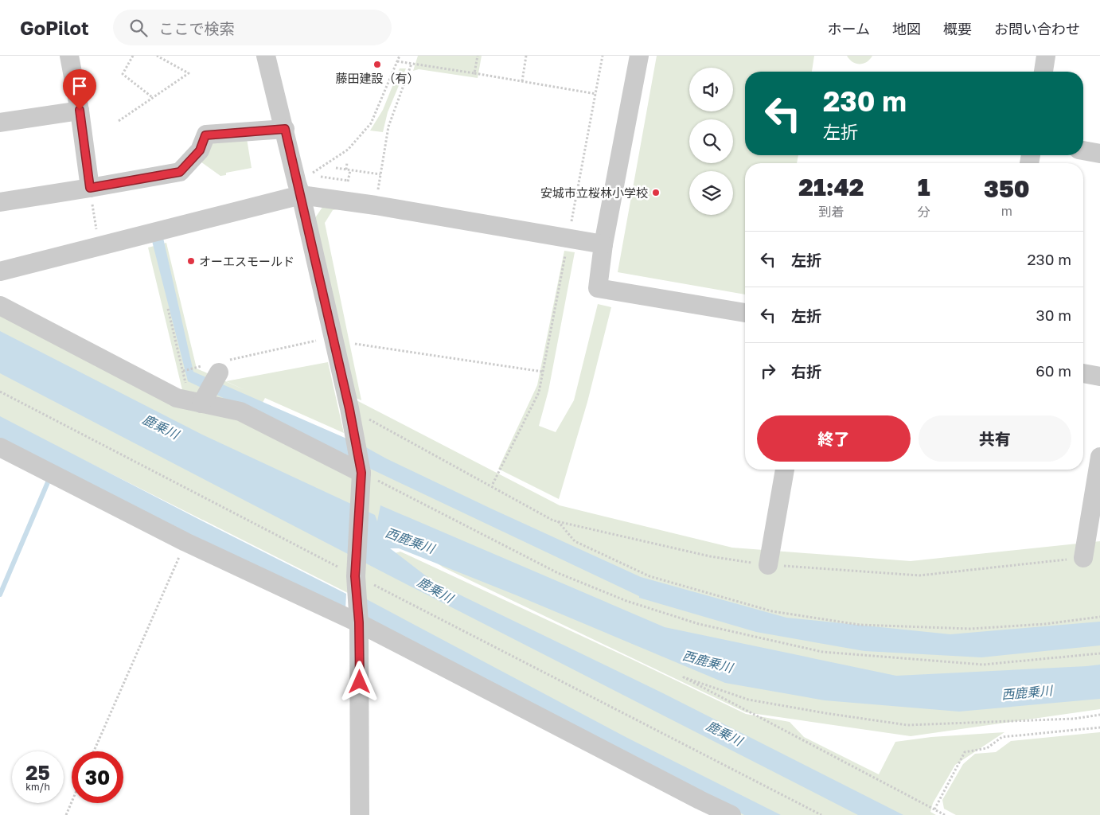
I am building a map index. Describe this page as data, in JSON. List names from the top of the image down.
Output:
{
  "water": ["鹿乗川", "西鹿乗川"],
  "places": ["藤田建設（有）", "安城市立桜林小学校", "オーエスモールド"],
  "page": {
    "header": "GoPilot",
    "search": "ここで検索",
    "nav": [
      "ホーム",
      "地図",
      "概要",
      "お問い合わせ"
    ],
    "turn": ["230 m", "左折"],
    "eta": [
      "21:42",
      "到着",
      "1",
      "分",
      "350",
      "m"
    ],
    "list": [
      {
        "name": "左折",
        "value": "230 m"
      },
      {
        "name": "左折",
        "value": "30 m"
      },
      {
        "name": "右折",
        "value": "60 m"
      }
    ],
    "buttons": ["終了", "共有"],
    "speed": "25 km/h",
    "limit": "30"
  }
}
